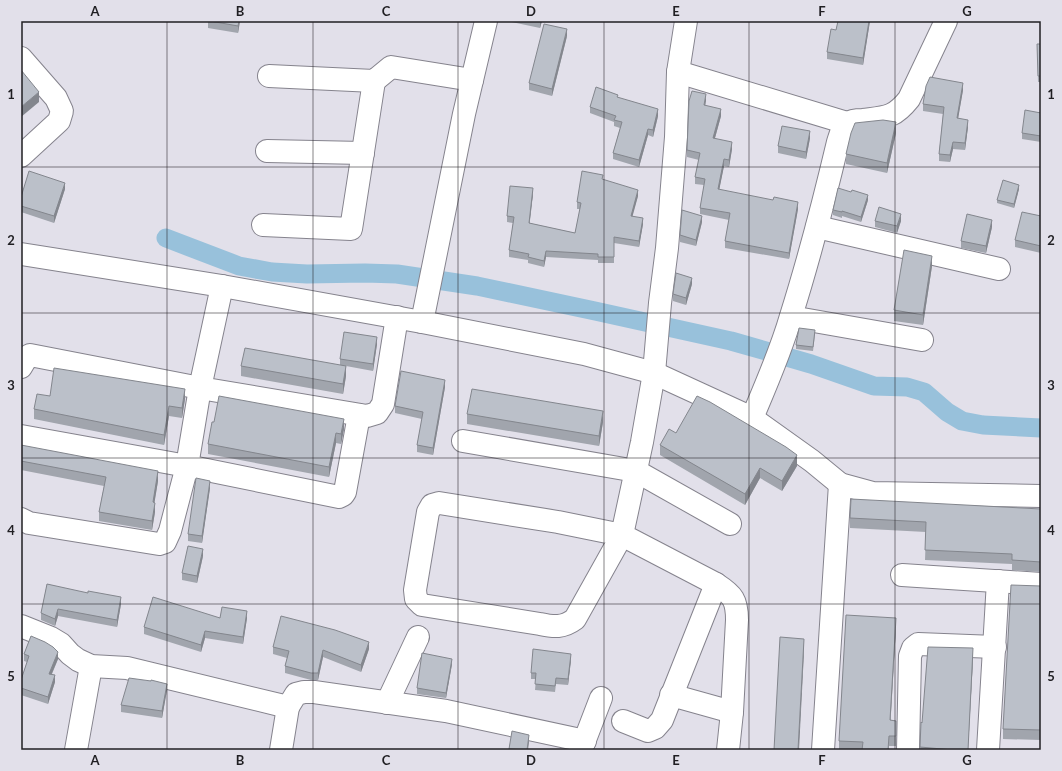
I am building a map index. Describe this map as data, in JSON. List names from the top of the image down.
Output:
{
  "grid": {
    "columns": [
      "A",
      "B",
      "C",
      "D",
      "E",
      "F",
      "G"
    ],
    "rows": [
      "1",
      "2",
      "3",
      "4",
      "5"
    ]
  }
}
